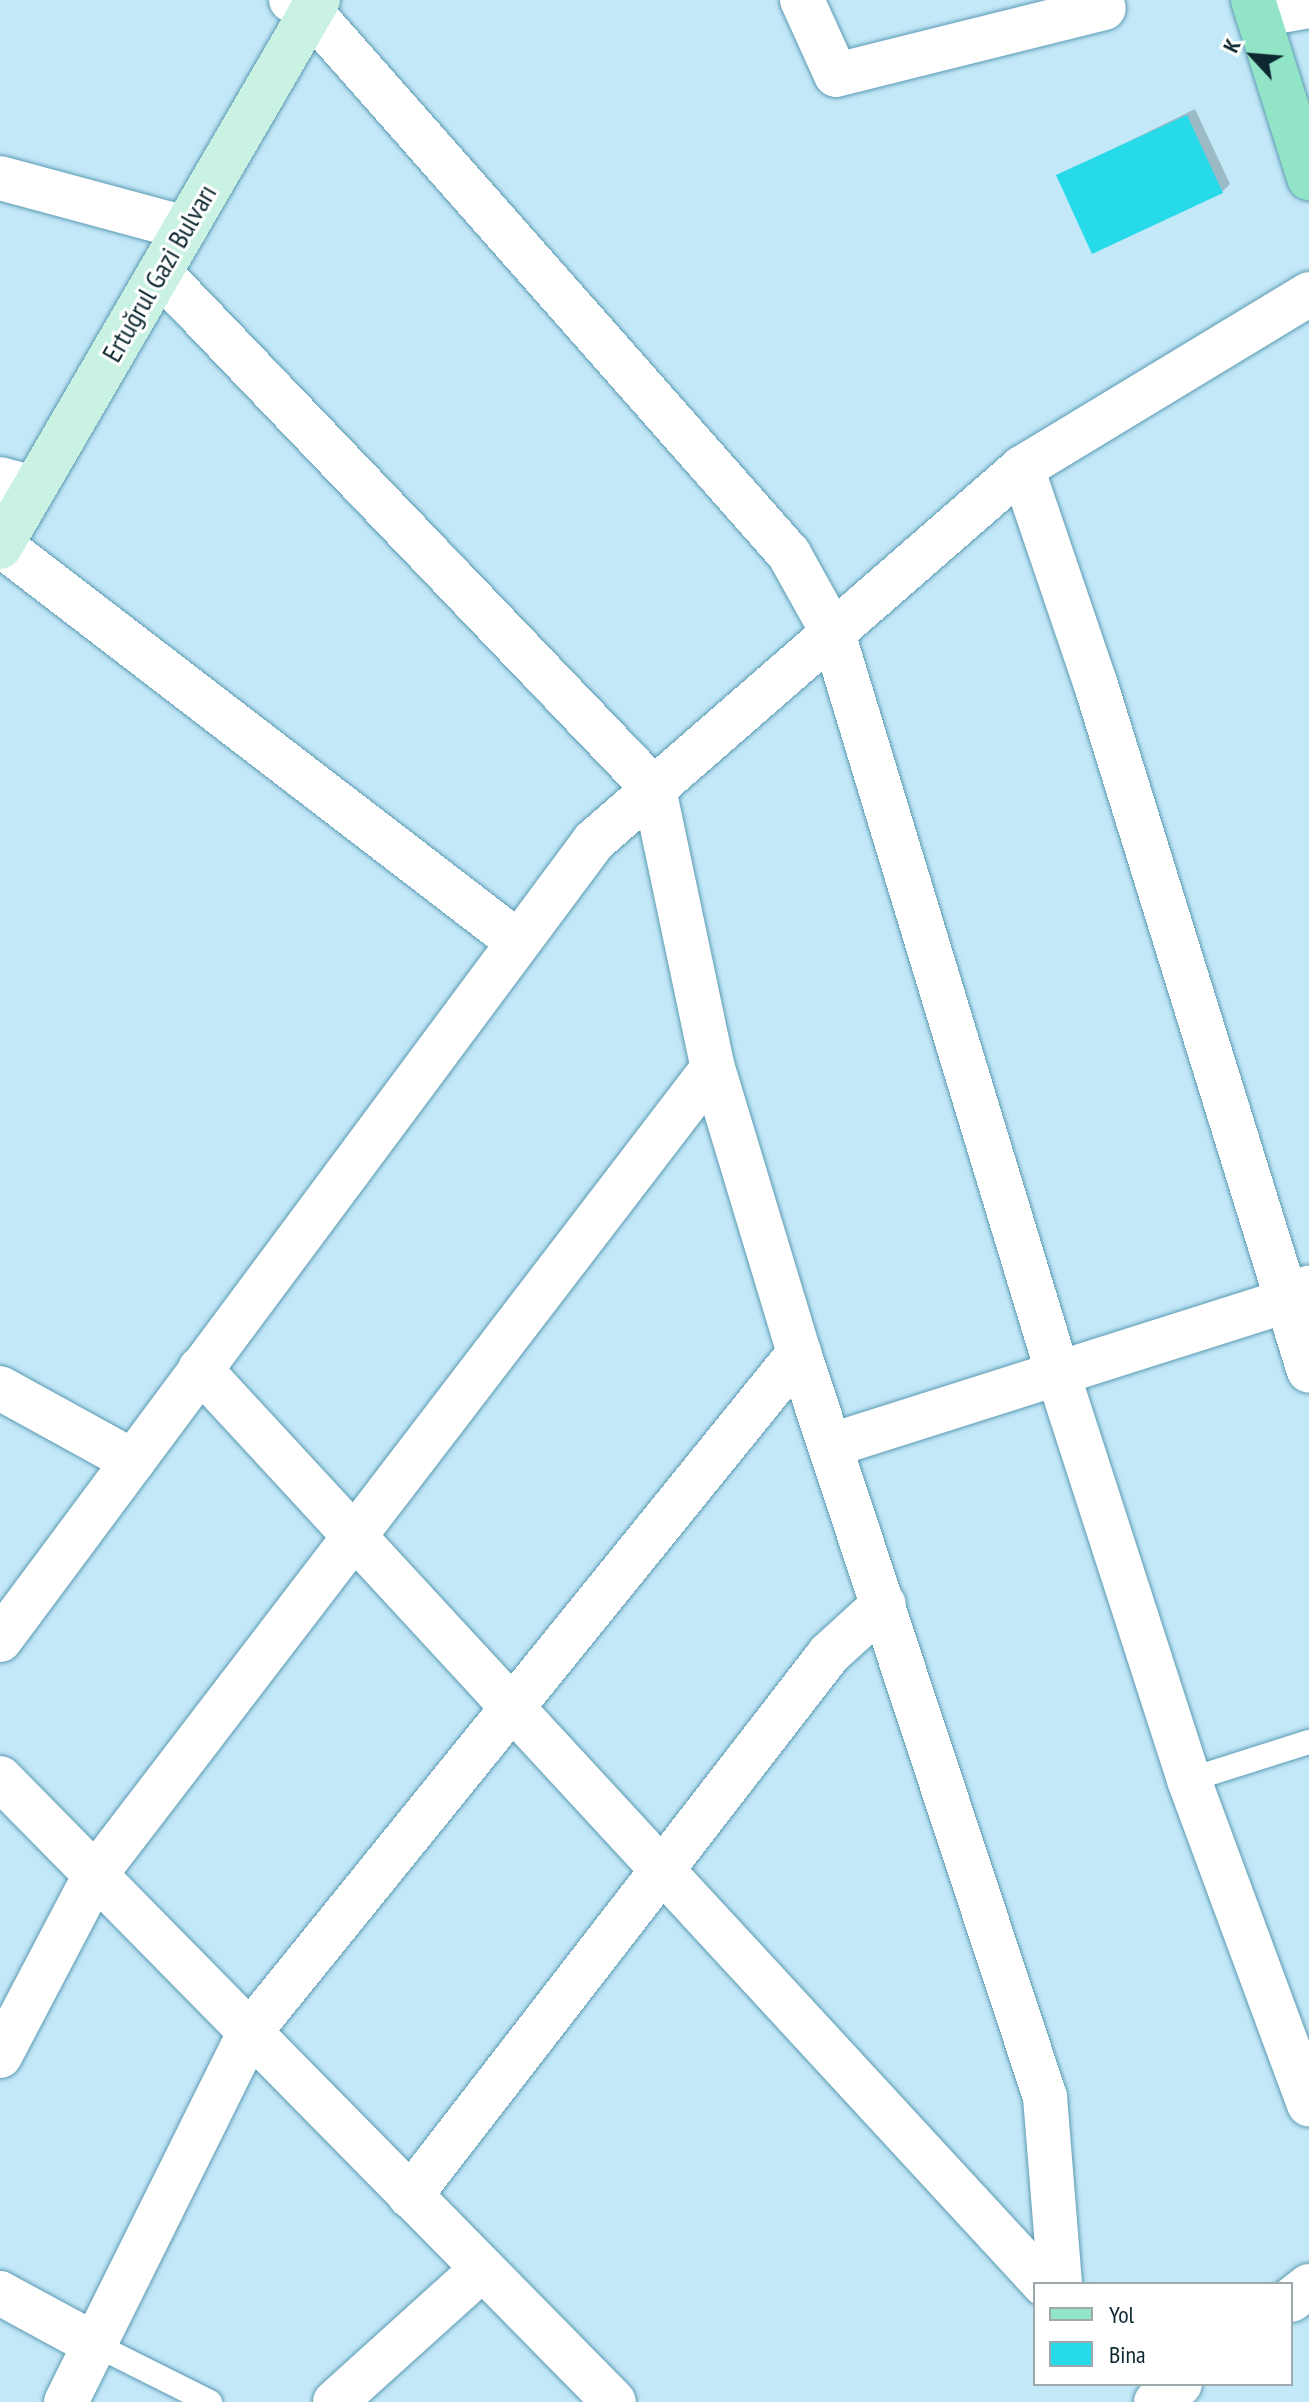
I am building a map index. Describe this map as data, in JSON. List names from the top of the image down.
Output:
{
  "streets": {
    "main road": ["Ertuğrul Gazi Bulvarı"]
  },
  "legend": ["Yol", "Bina"],
  "north": "top left"
}
